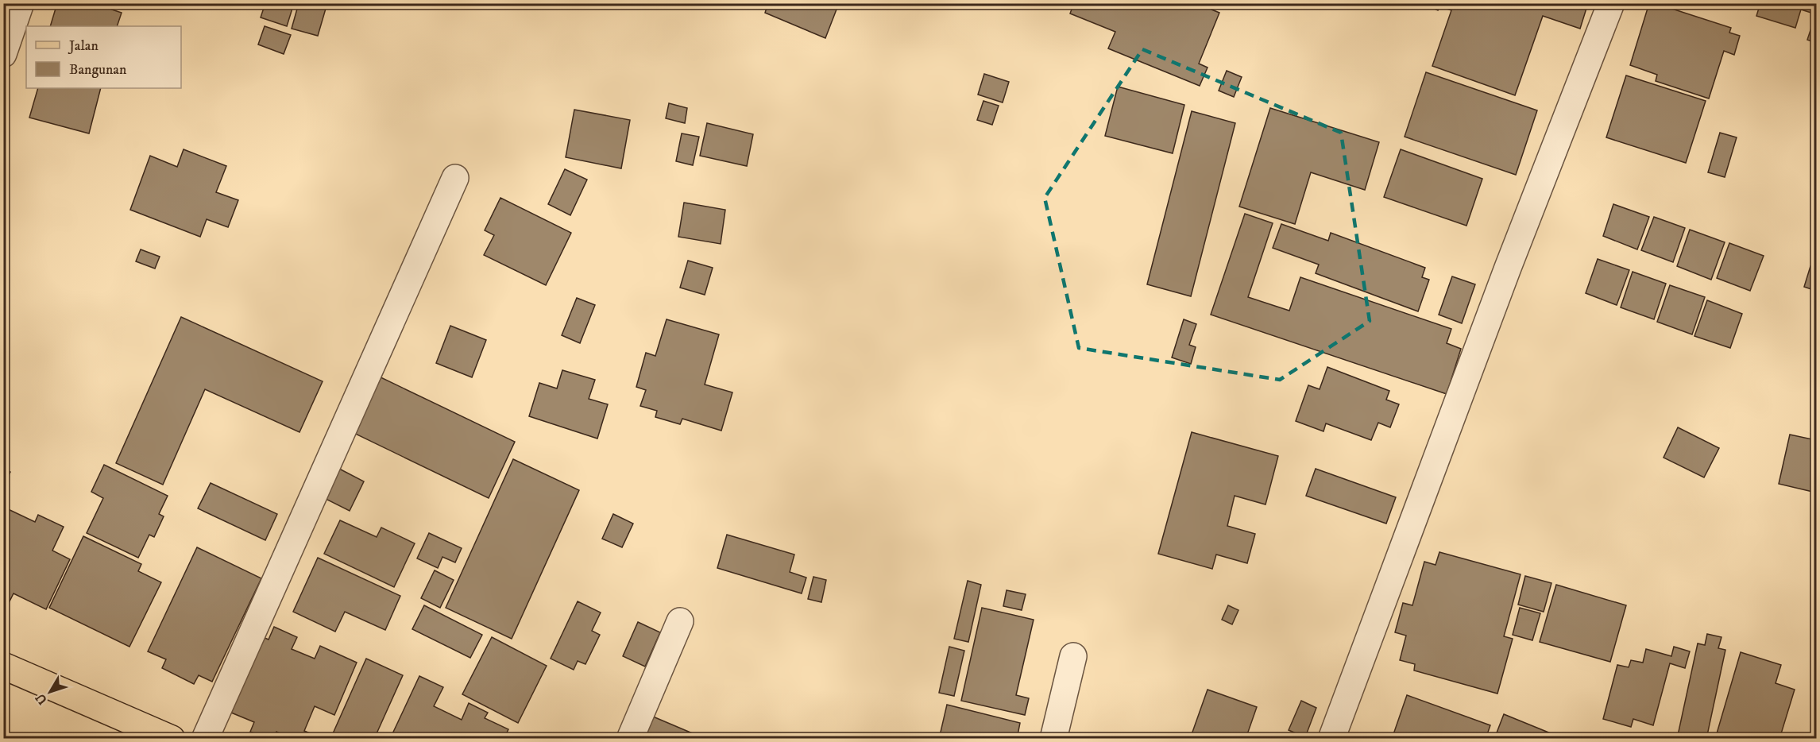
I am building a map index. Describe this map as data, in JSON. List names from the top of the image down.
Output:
{
  "legend": ["Jalan", "Bangunan"],
  "north": "bottom left"
}
